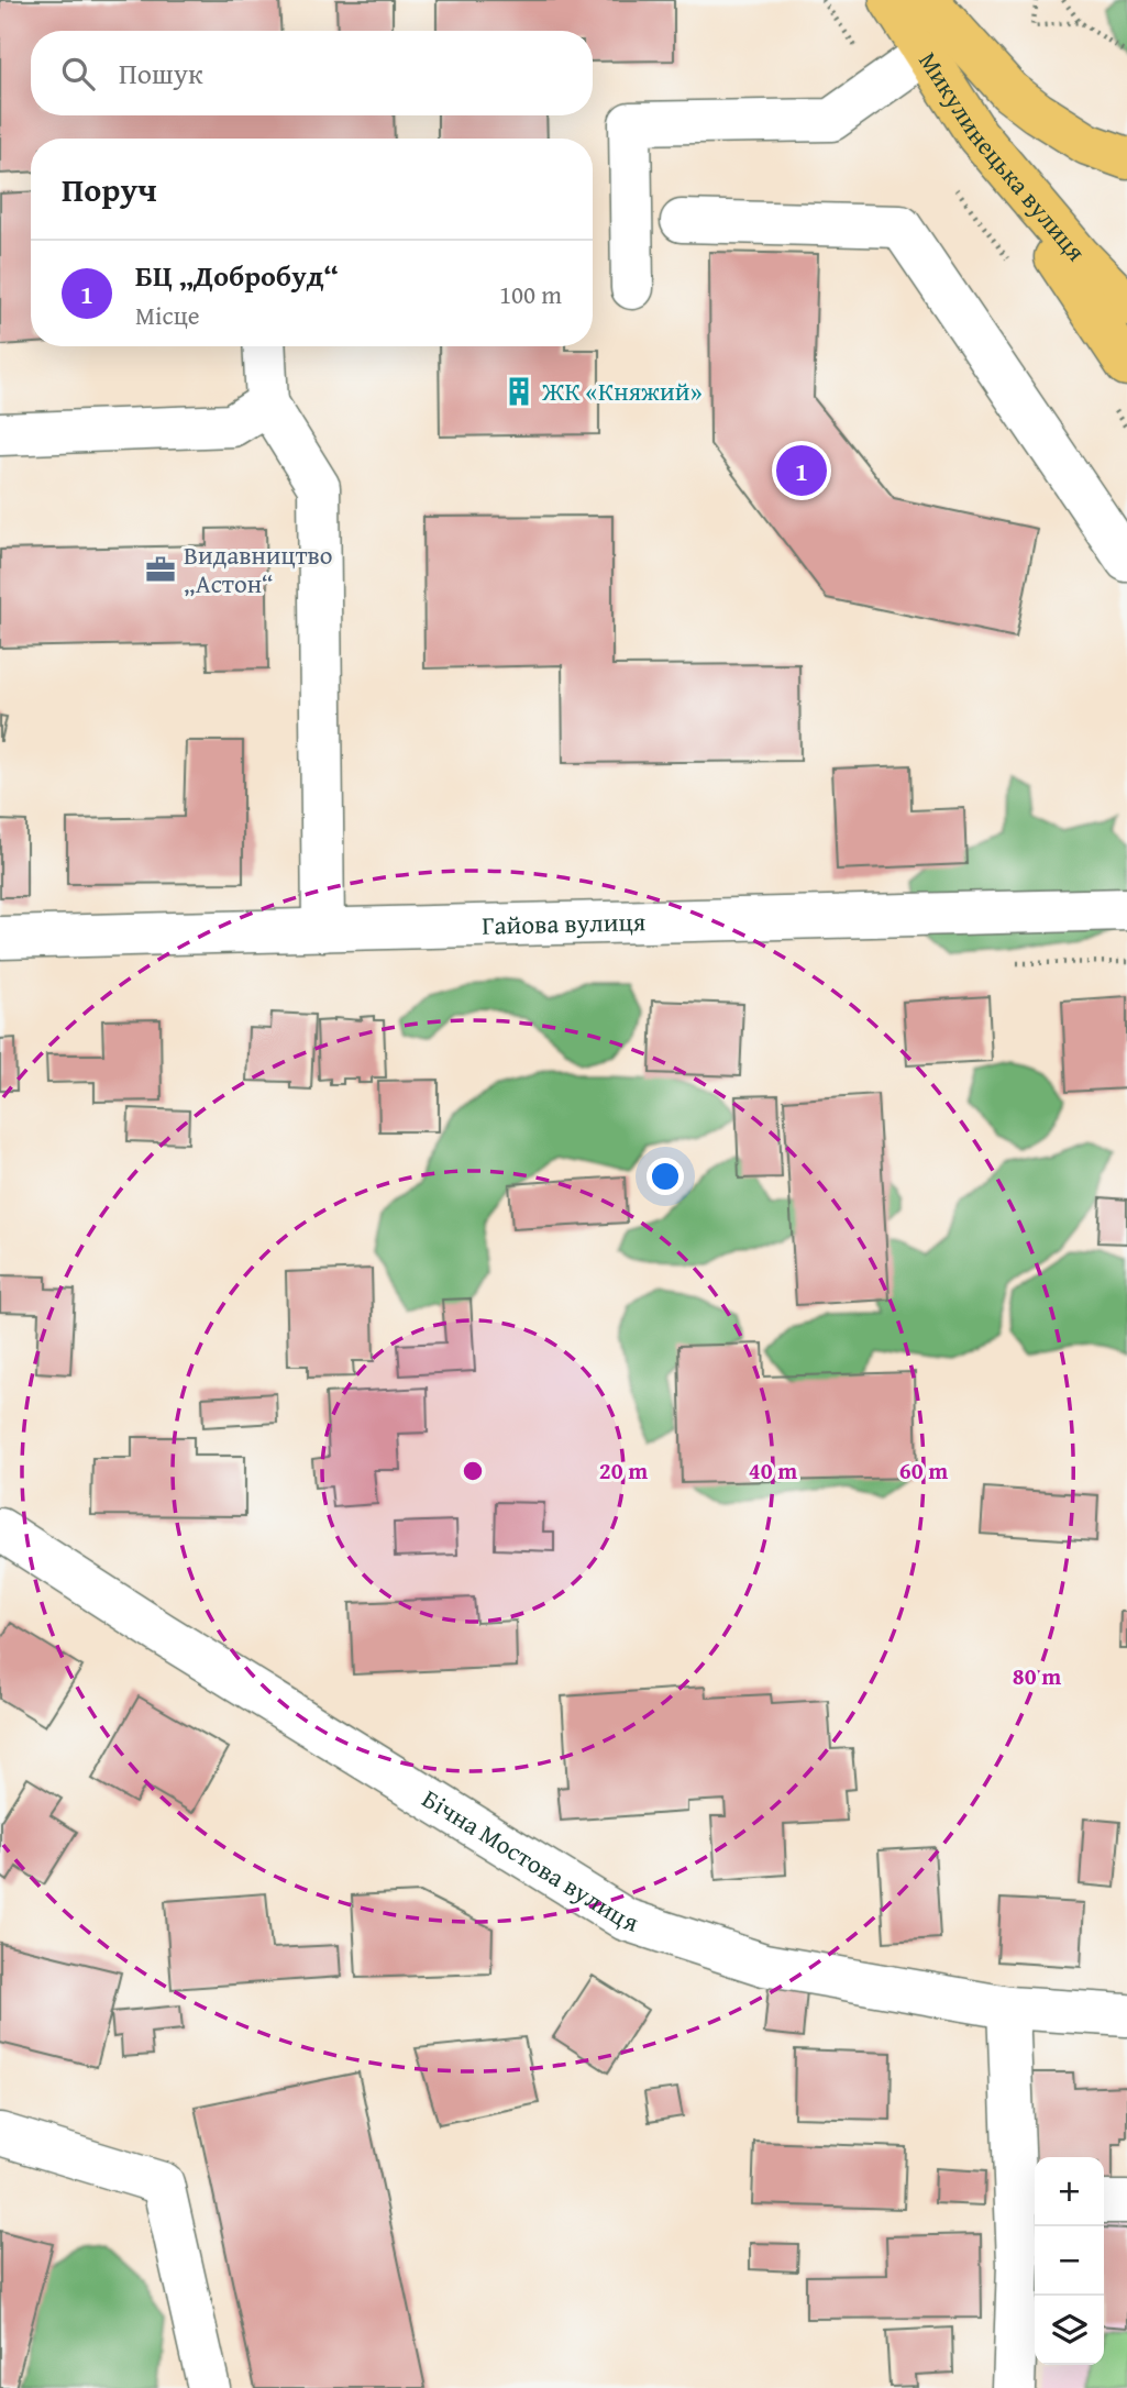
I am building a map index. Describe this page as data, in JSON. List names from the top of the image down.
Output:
{
  "streets": {
    "main road": ["Микулинецька вулиця"],
    "street": ["Гайова вулиця", "Бічна Мостова вулиця"]
  },
  "places": {
    "building": ["ЖК «Княжий»"],
    "office": ["Видавництво „Астон“"]
  },
  "page": {
    "search": "Пошук",
    "heading": "Поруч",
    "list": [
      {
        "mark": "1",
        "name": "БЦ „Добробуд“",
        "note": "Місце",
        "value": "100 m"
      }
    ],
    "pins": "1",
    "map_buttons": ["+", "−"]
  },
  "rings": [
    "20 m",
    "40 m",
    "60 m",
    "80 m"
  ]
}
